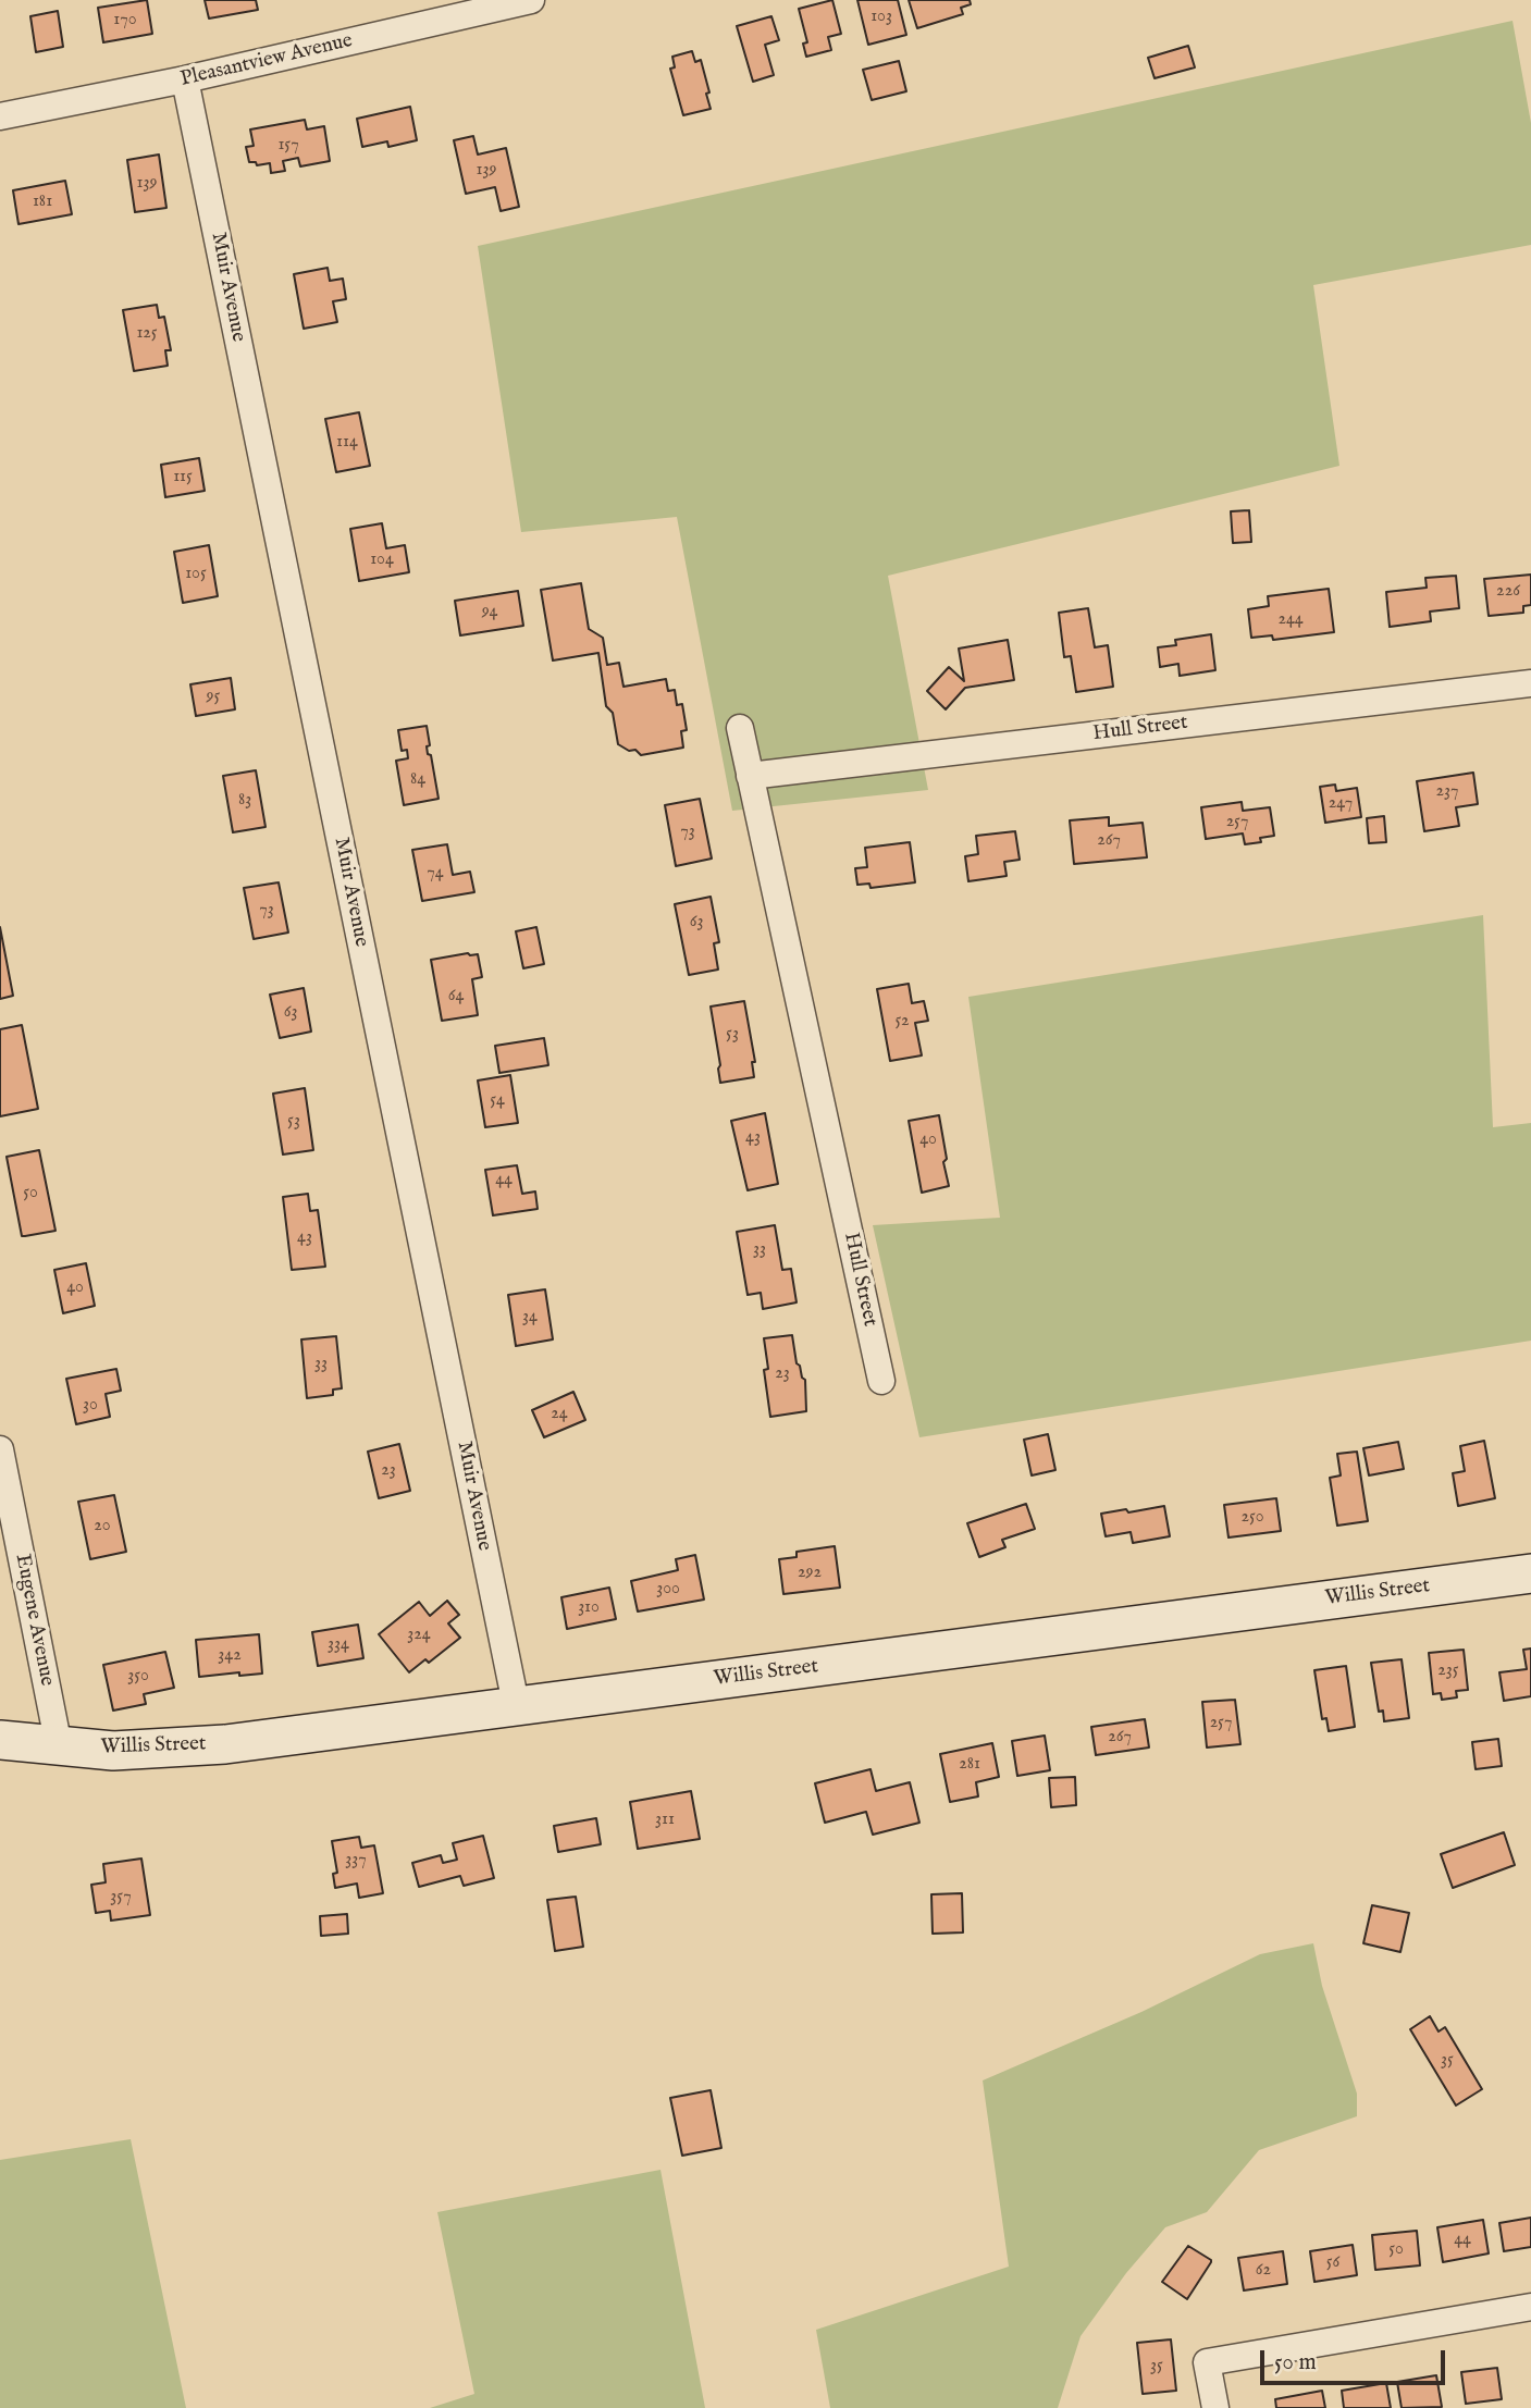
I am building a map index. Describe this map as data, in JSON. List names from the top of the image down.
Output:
{
  "streets": {
    "main road": ["Willis Street"],
    "street": [
      "Pleasantview Avenue",
      "Muir Avenue",
      "Hull Street",
      "Eugene Avenue"
    ]
  },
  "crossings": [
    ["Pleasantview Avenue", "Muir Avenue"],
    ["Muir Avenue", "Willis Street"],
    ["Willis Street", "Eugene Avenue"]
  ],
  "house_numbers": [
    "103",
    "170",
    "157",
    "139",
    "139",
    "181",
    "125",
    "114",
    "115",
    "104",
    "105",
    "226",
    "94",
    "244",
    "95",
    "84",
    "237",
    "83",
    "247",
    "257",
    "73",
    "267",
    "74",
    "73",
    "63",
    "64",
    "63",
    "52",
    "53",
    "54",
    "53",
    "43",
    "40",
    "44",
    "50",
    "43",
    "33",
    "40",
    "34",
    "33",
    "23",
    "30",
    "24",
    "23",
    "250",
    "20",
    "292",
    "300",
    "310",
    "324",
    "334",
    "342",
    "235",
    "350",
    "257",
    "267",
    "281",
    "311",
    "337",
    "357",
    "35",
    "44",
    "50",
    "56",
    "62",
    "35"
  ],
  "scale_bar": "50 m"
}
